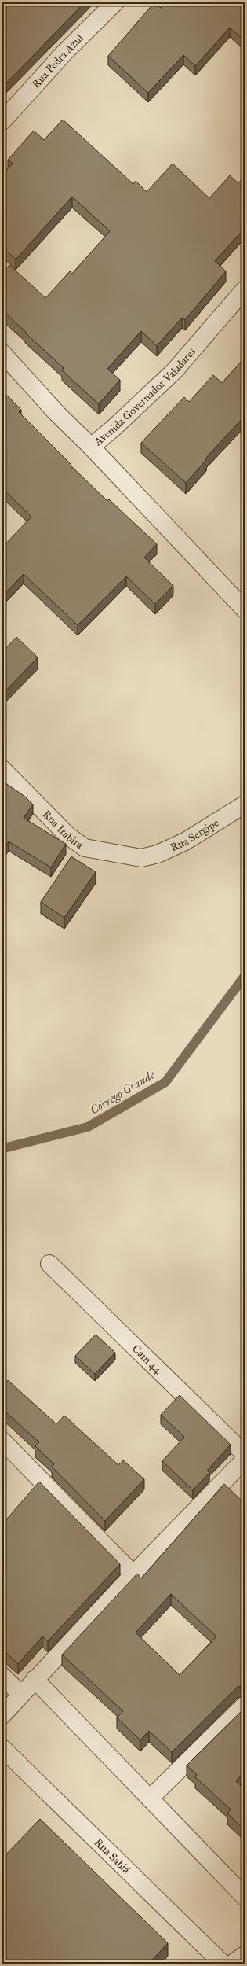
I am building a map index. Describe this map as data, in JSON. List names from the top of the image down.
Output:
{
  "streets": {
    "street": [
      "Rua Pedra Azul",
      "Avenida Governador Valadares",
      "Rua Itabira",
      "Rua Sergipe",
      "Cam 44",
      "Rua Sabiá"
    ]
  },
  "crossings": [
    ["Rua Itabira", "Rua Sergipe"]
  ],
  "water": ["Córrego Grande"]
}
